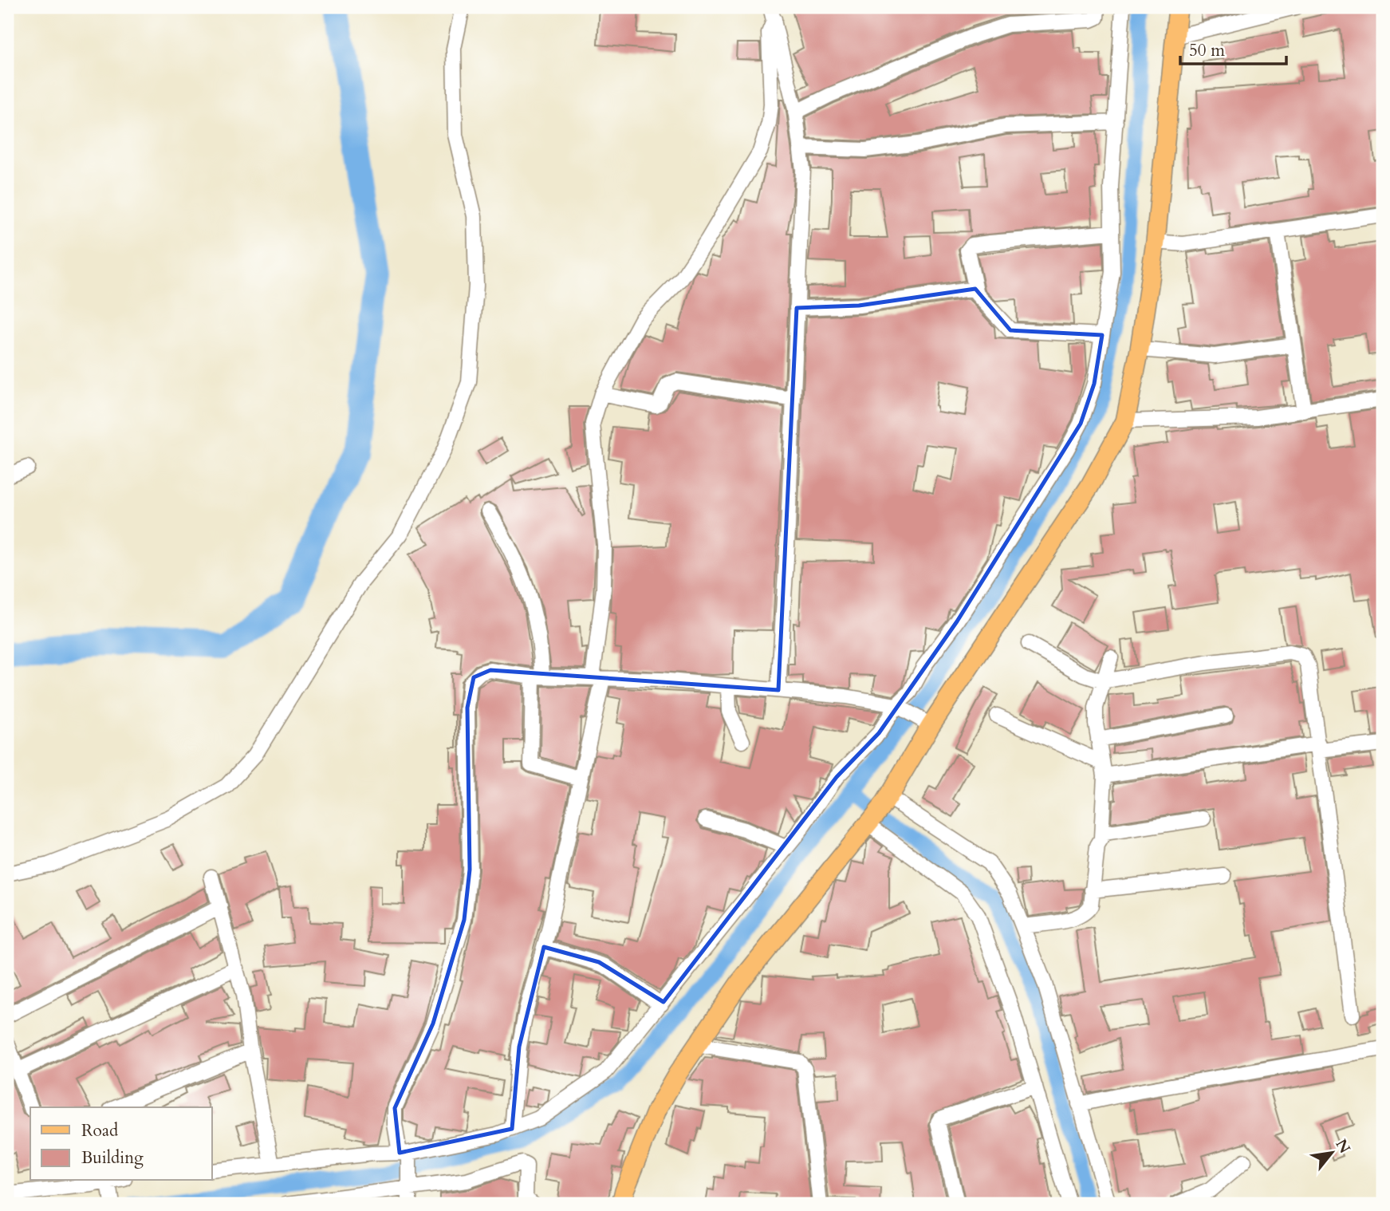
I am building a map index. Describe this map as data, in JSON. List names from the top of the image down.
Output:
{
  "legend": ["Road", "Building"],
  "scale_bar": "50 m",
  "north": "top right"
}
